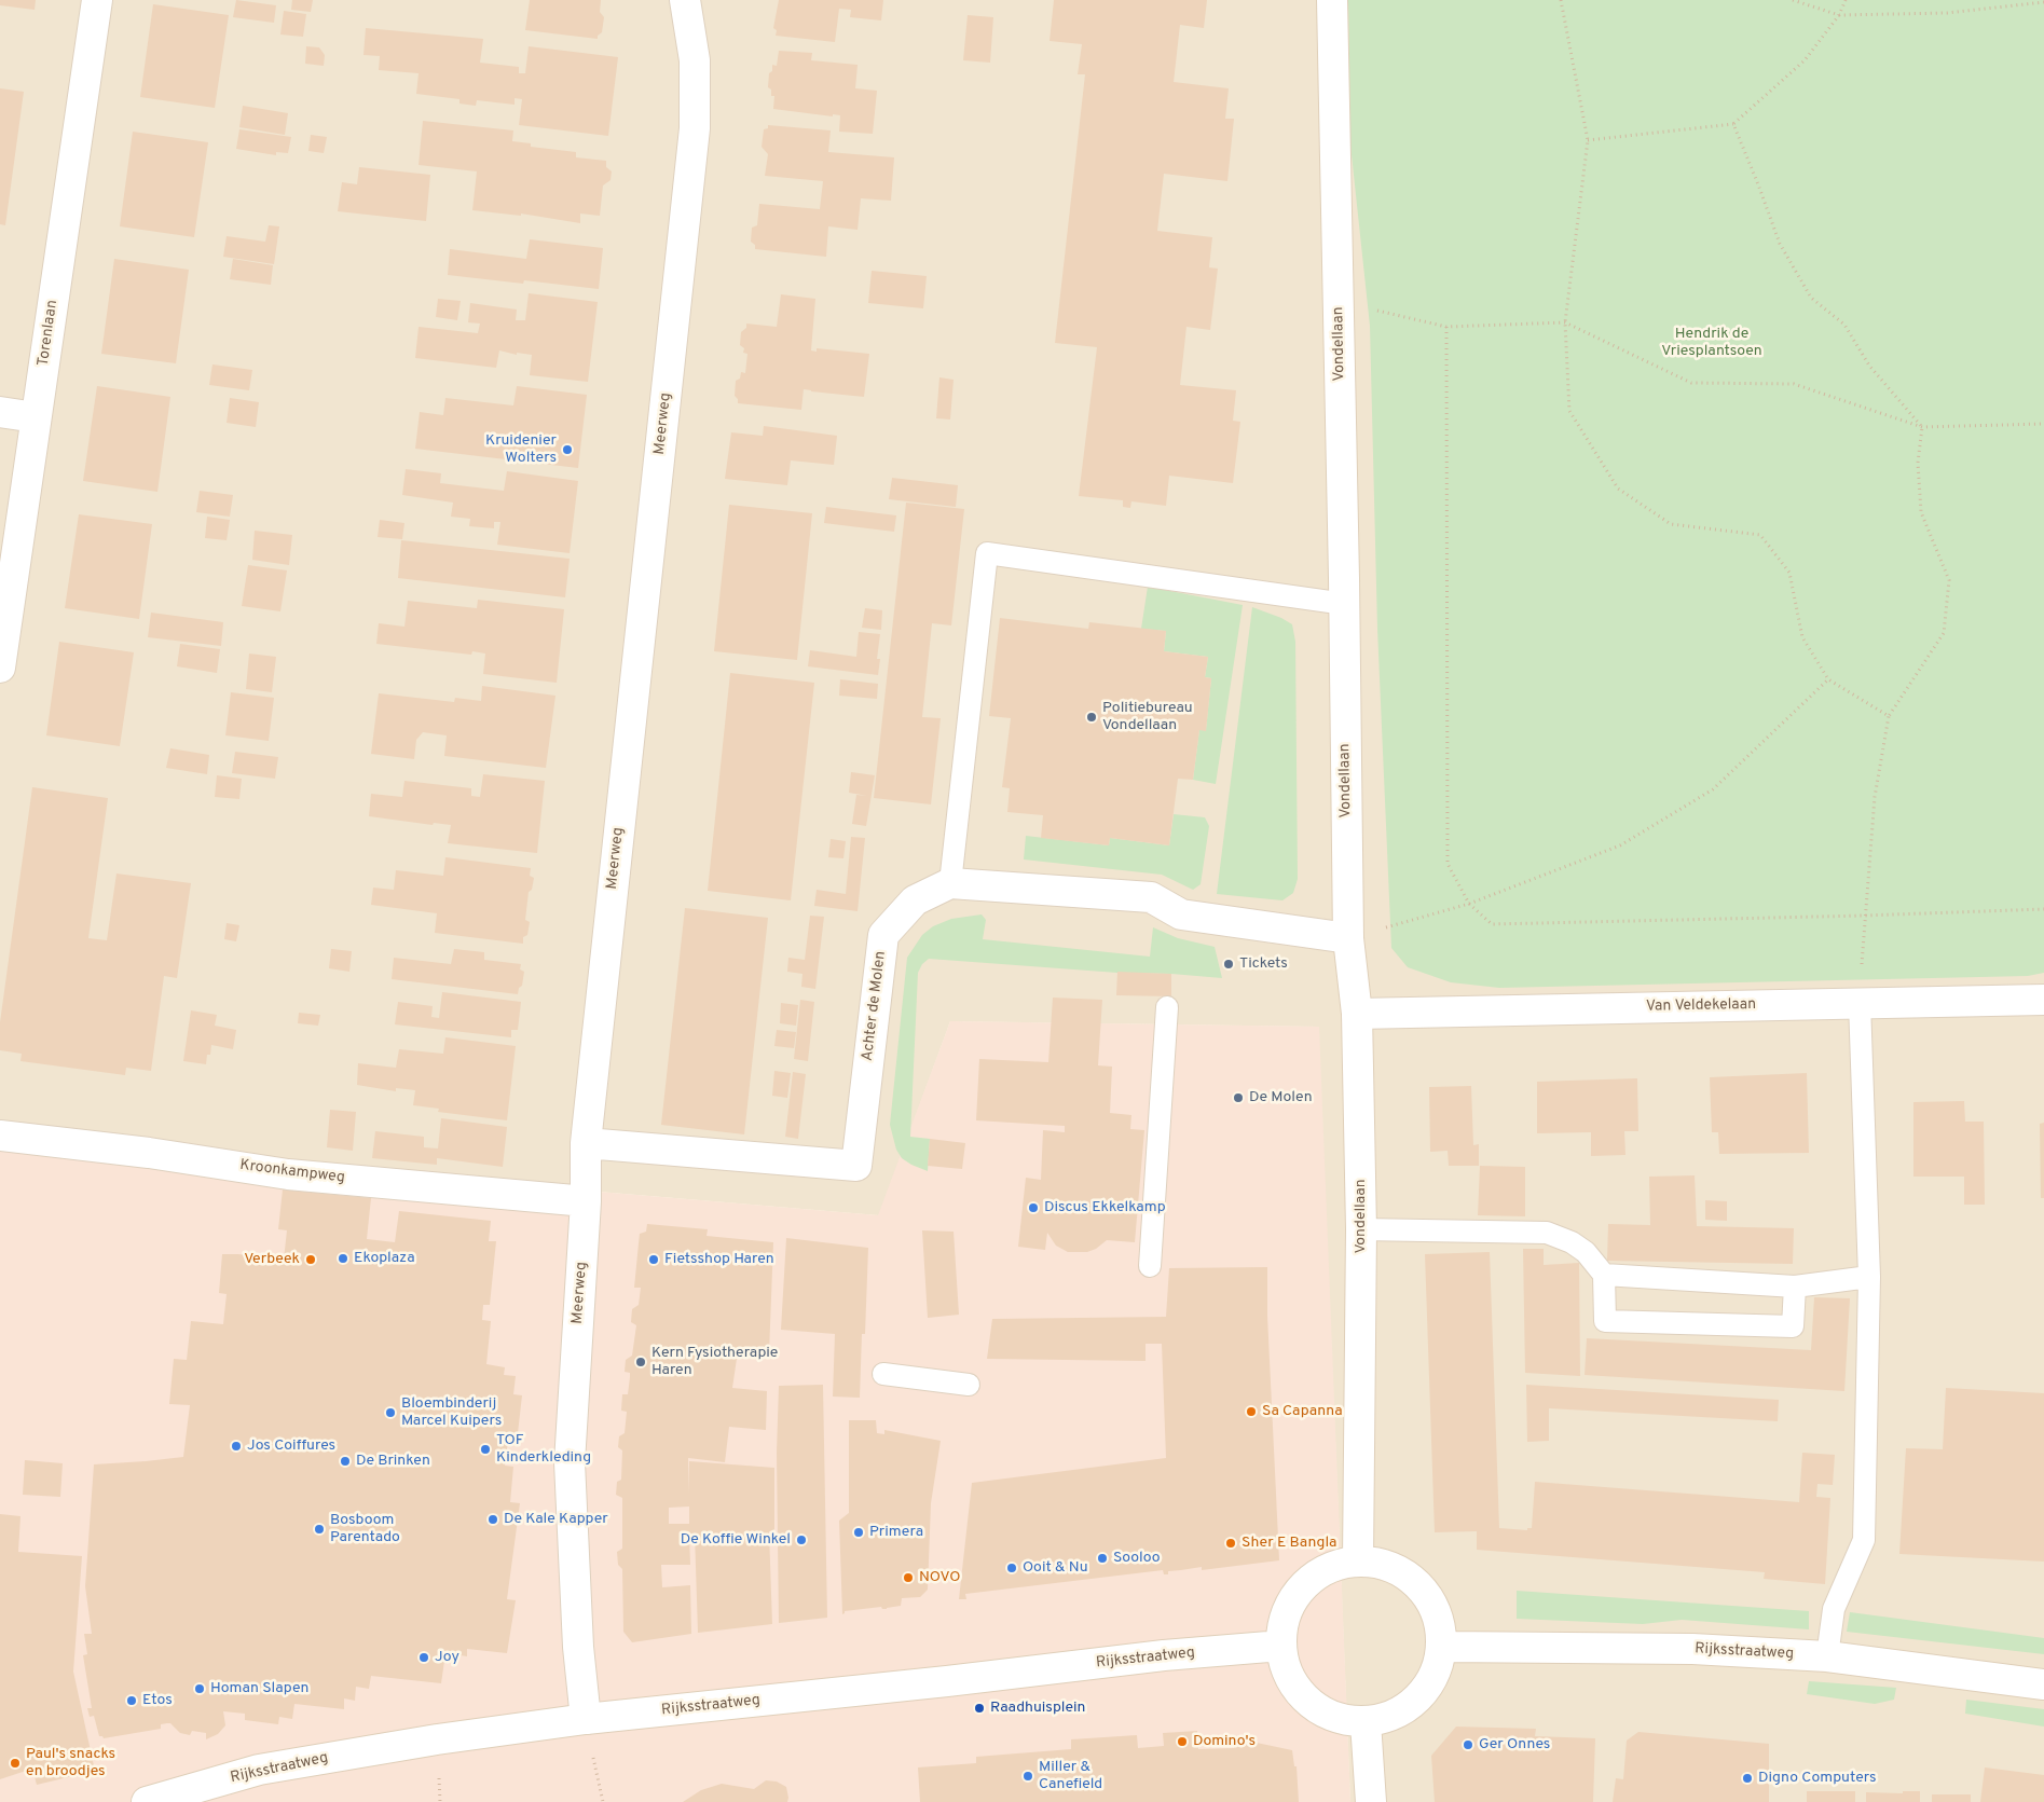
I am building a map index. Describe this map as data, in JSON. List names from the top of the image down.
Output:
{
  "streets": {
    "street": [
      "Torenlaan",
      "Vondellaan",
      "Meerweg",
      "Achter de Molen",
      "Van Veldekelaan",
      "Kroonkampweg",
      "Rijksstraatweg"
    ]
  },
  "crossings": [
    ["Vondellaan", "Achter de Molen"],
    ["Vondellaan", "Van Veldekelaan"],
    ["Vondellaan", "Rijksstraatweg"],
    ["Meerweg", "Achter de Molen"],
    ["Meerweg", "Kroonkampweg"],
    ["Meerweg", "Rijksstraatweg"]
  ],
  "parks": ["Hendrik de Vriesplantsoen"],
  "places": [
    "Kruidenier Wolters",
    "Politiebureau Vondellaan",
    "Tickets",
    "De Molen",
    "Discus Ekkelkamp",
    "Ekoplaza",
    "Verbeek",
    "Fietsshop Haren",
    "Kern Fysiotherapie Haren",
    "Sa Capanna",
    "Bloembinderij Marcel Kuipers",
    "Jos Coiffures",
    "TOF Kinderkleding",
    "De Brinken",
    "De Kale Kapper",
    "Bosboom Parentado",
    "Primera",
    "De Koffie Winkel",
    "Sher E Bangla",
    "Sooloo",
    "Ooit & Nu",
    "NOVO",
    "Joy",
    "Homan Slapen",
    "Etos",
    "Raadhuisplein",
    "Domino's",
    "Ger Onnes",
    "Paul's snacks en broodjes",
    "Miller & Canefield",
    "Digno Computers"
  ]
}
